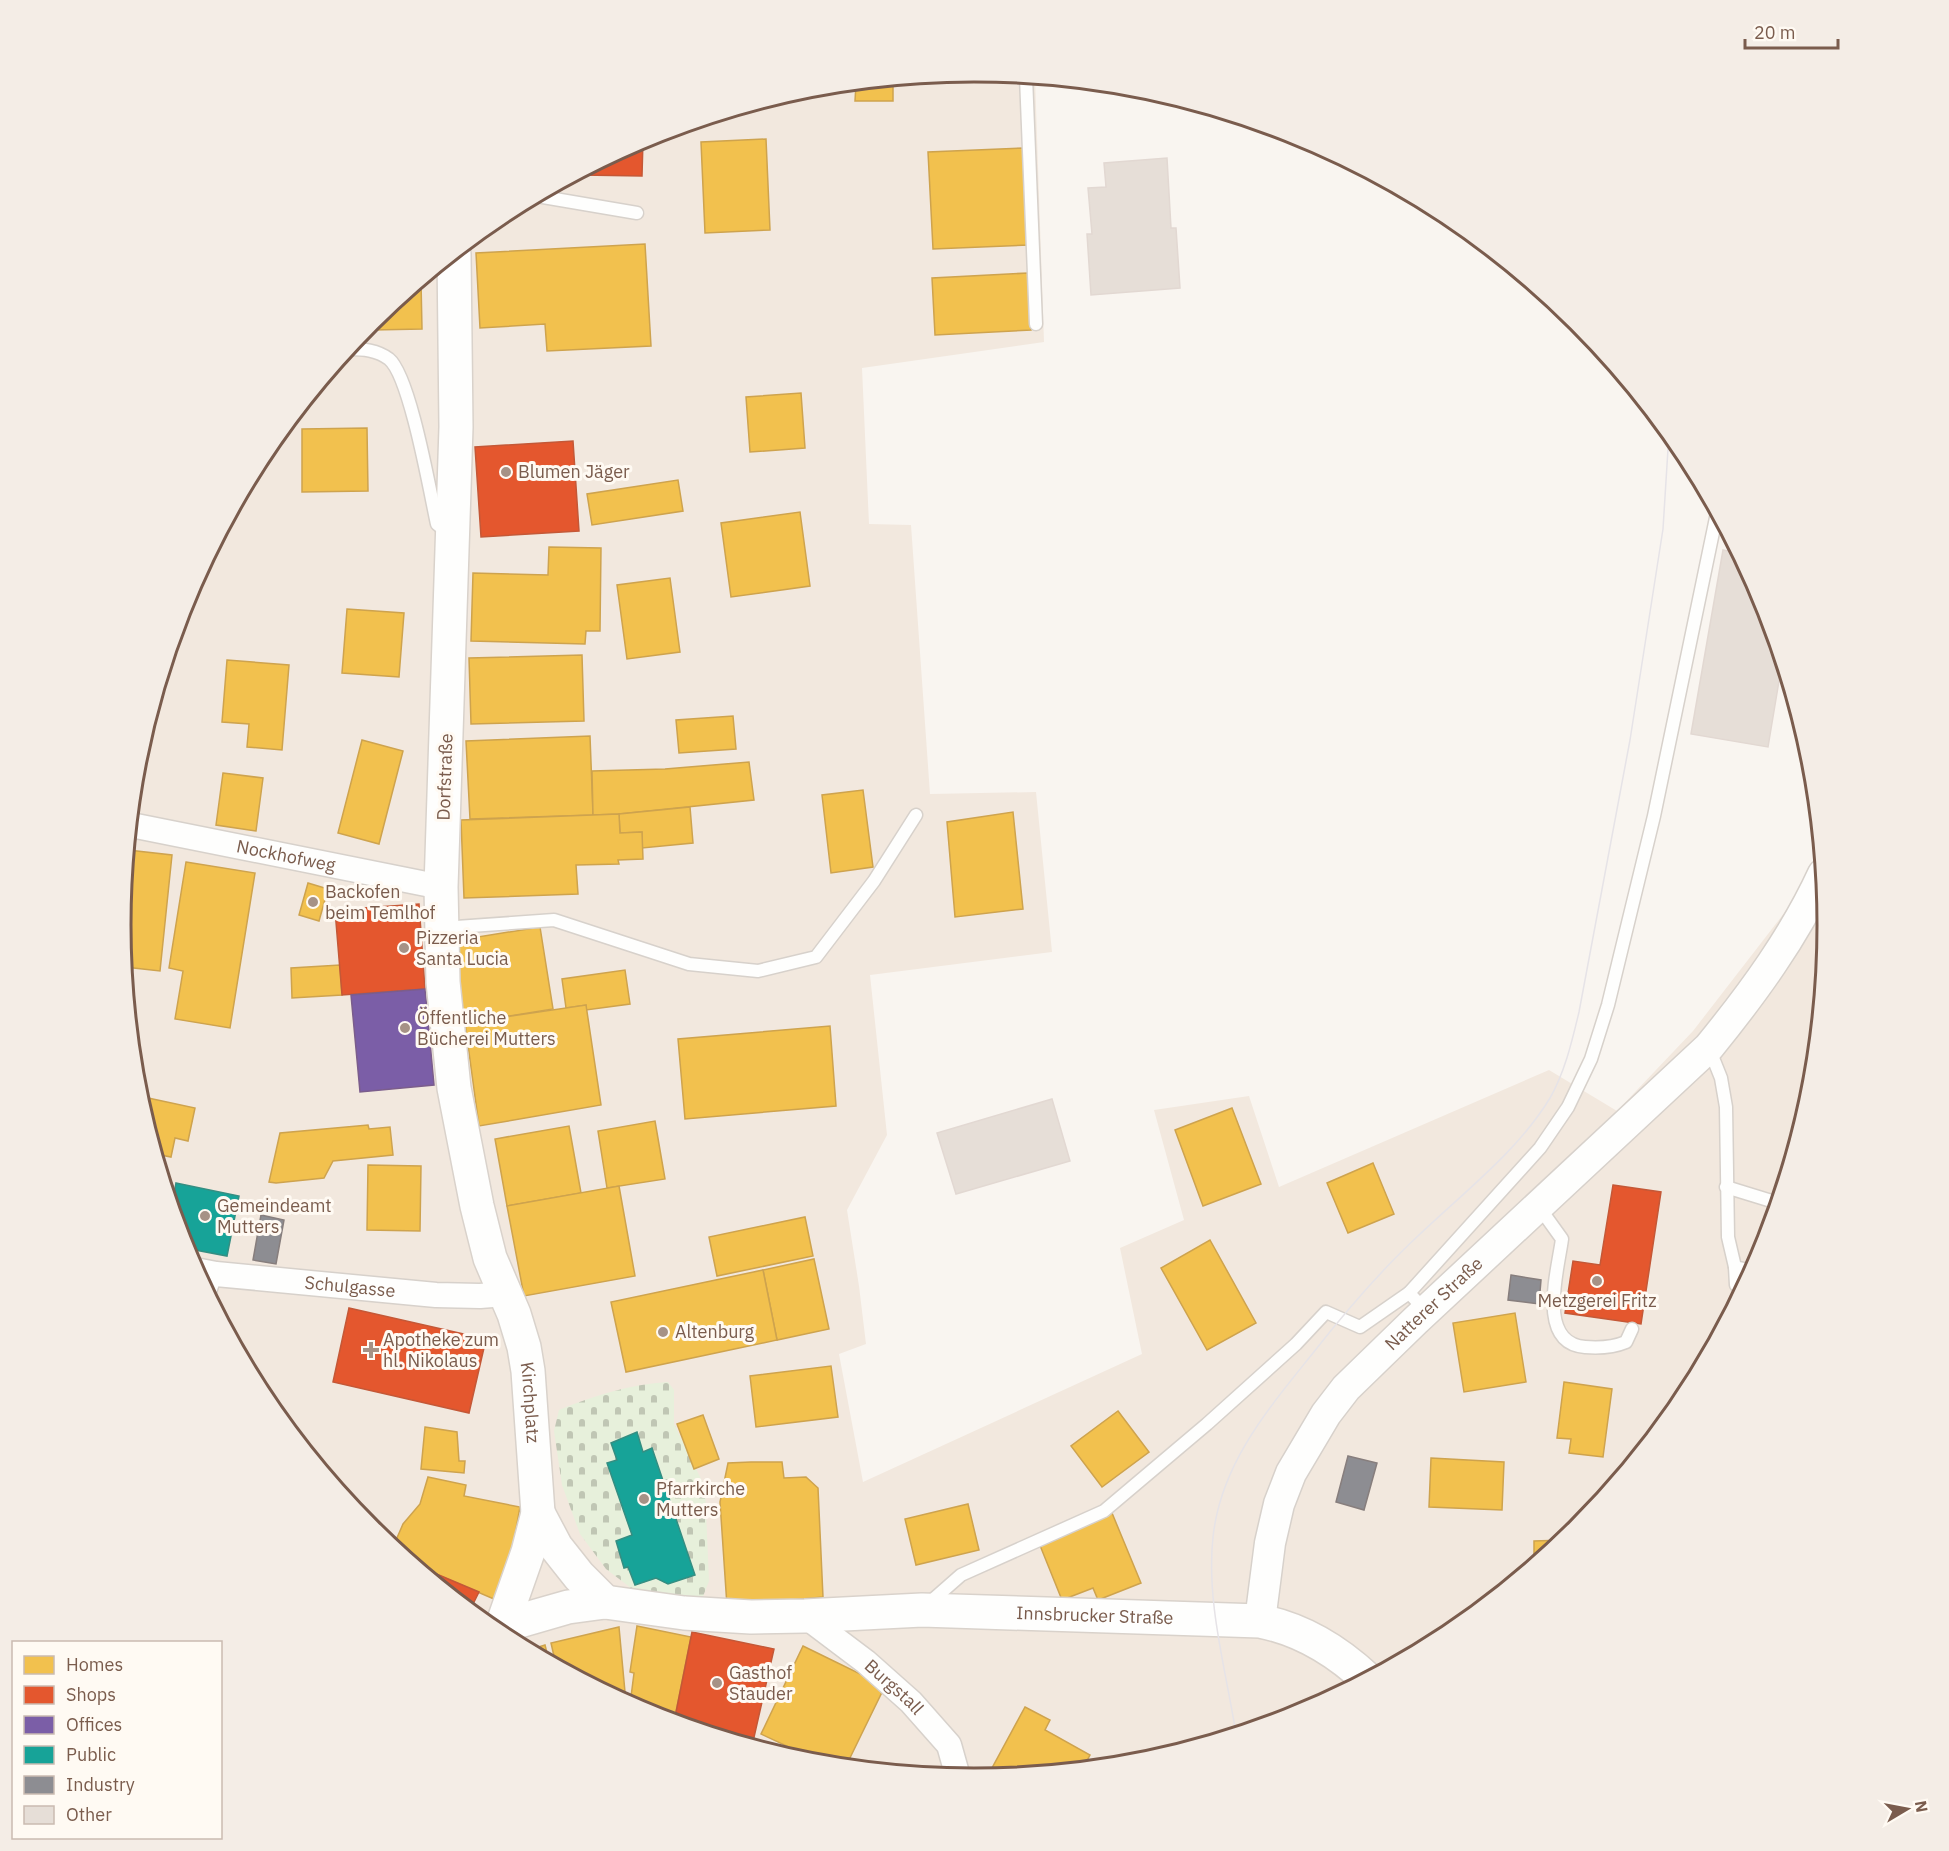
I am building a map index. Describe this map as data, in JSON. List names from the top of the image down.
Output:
{
  "streets": {
    "main road": ["Dorfstraße", "Kirchplatz", "Innsbrucker Straße"],
    "street": [
      "Nockhofweg",
      "Schulgasse",
      "Natterer Straße",
      "Burgstall"
    ]
  },
  "crossings": [
    ["Dorfstraße", "Nockhofweg"],
    ["Dorfstraße", "Schulgasse"],
    ["Dorfstraße", "Kirchplatz"],
    ["Schulgasse", "Kirchplatz"],
    ["Natterer Straße", "Innsbrucker Straße"],
    ["Kirchplatz", "Innsbrucker Straße"],
    ["Kirchplatz", "Burgstall"],
    ["Innsbrucker Straße", "Burgstall"]
  ],
  "places": {
    "other": [
      "Blumen Jäger",
      "Backofen beim Temlhof",
      "Pizzeria Santa Lucia",
      "Öffentliche Bücherei Mutters",
      "Gemeindeamt Mutters",
      "Metzgerei Fritz",
      "Altenburg",
      "Pfarrkirche Mutters",
      "Gasthof Stauder"
    ],
    "health": ["Apotheke zum hl. Nikolaus"]
  },
  "legend": [
    "Homes",
    "Shops",
    "Offices",
    "Public",
    "Industry",
    "Other"
  ],
  "scale_bar": "20 m",
  "north": "right"
}
